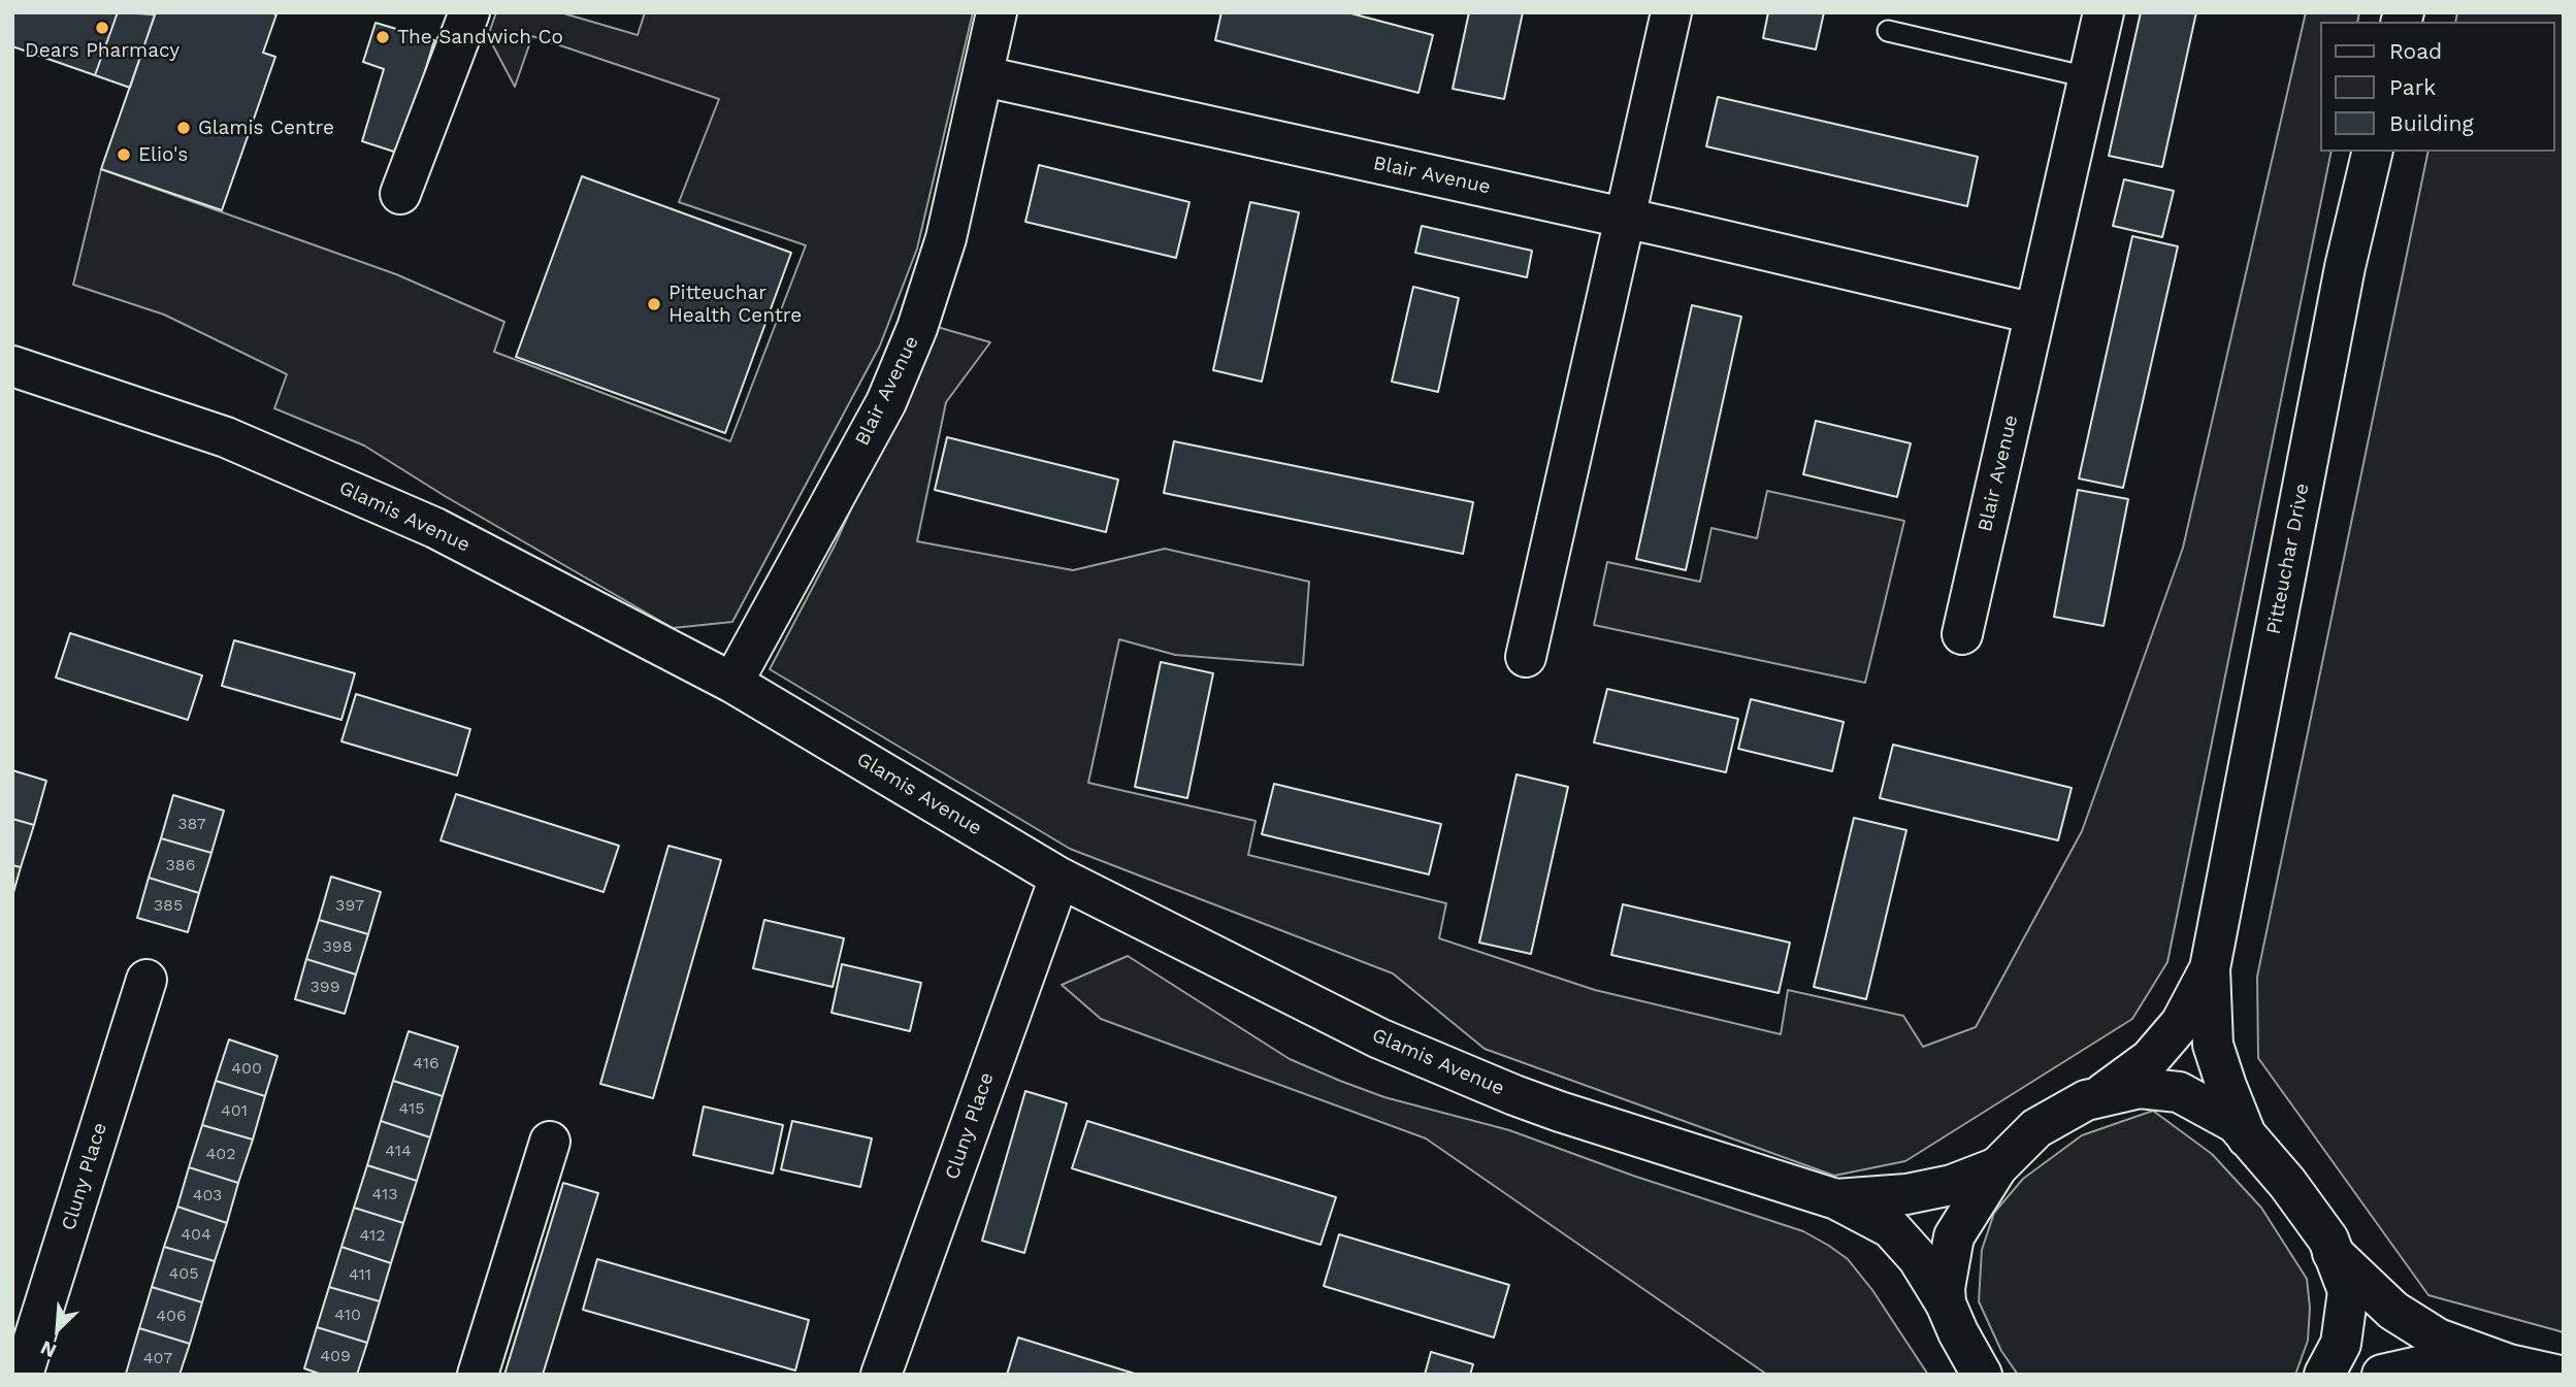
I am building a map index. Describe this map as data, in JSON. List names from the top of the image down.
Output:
{
  "streets": {
    "street": [
      "Blair Avenue",
      "Glamis Avenue",
      "Pitteuchar Drive",
      "Cluny Place"
    ]
  },
  "crossings": [
    ["Blair Avenue", "Glamis Avenue"],
    ["Glamis Avenue", "Cluny Place"]
  ],
  "places": [
    "Dears Pharmacy",
    "The Sandwich Co",
    "Glamis Centre",
    "Elio's",
    "Pitteuchar Health Centre"
  ],
  "house_numbers": [
    "387",
    "386",
    "385",
    "397",
    "398",
    "399",
    "416",
    "400",
    "415",
    "401",
    "414",
    "402",
    "413",
    "403",
    "404",
    "412",
    "405",
    "411",
    "410",
    "406",
    "409",
    "407"
  ],
  "legend": ["Road", "Park", "Building"],
  "north": "bottom left"
}
